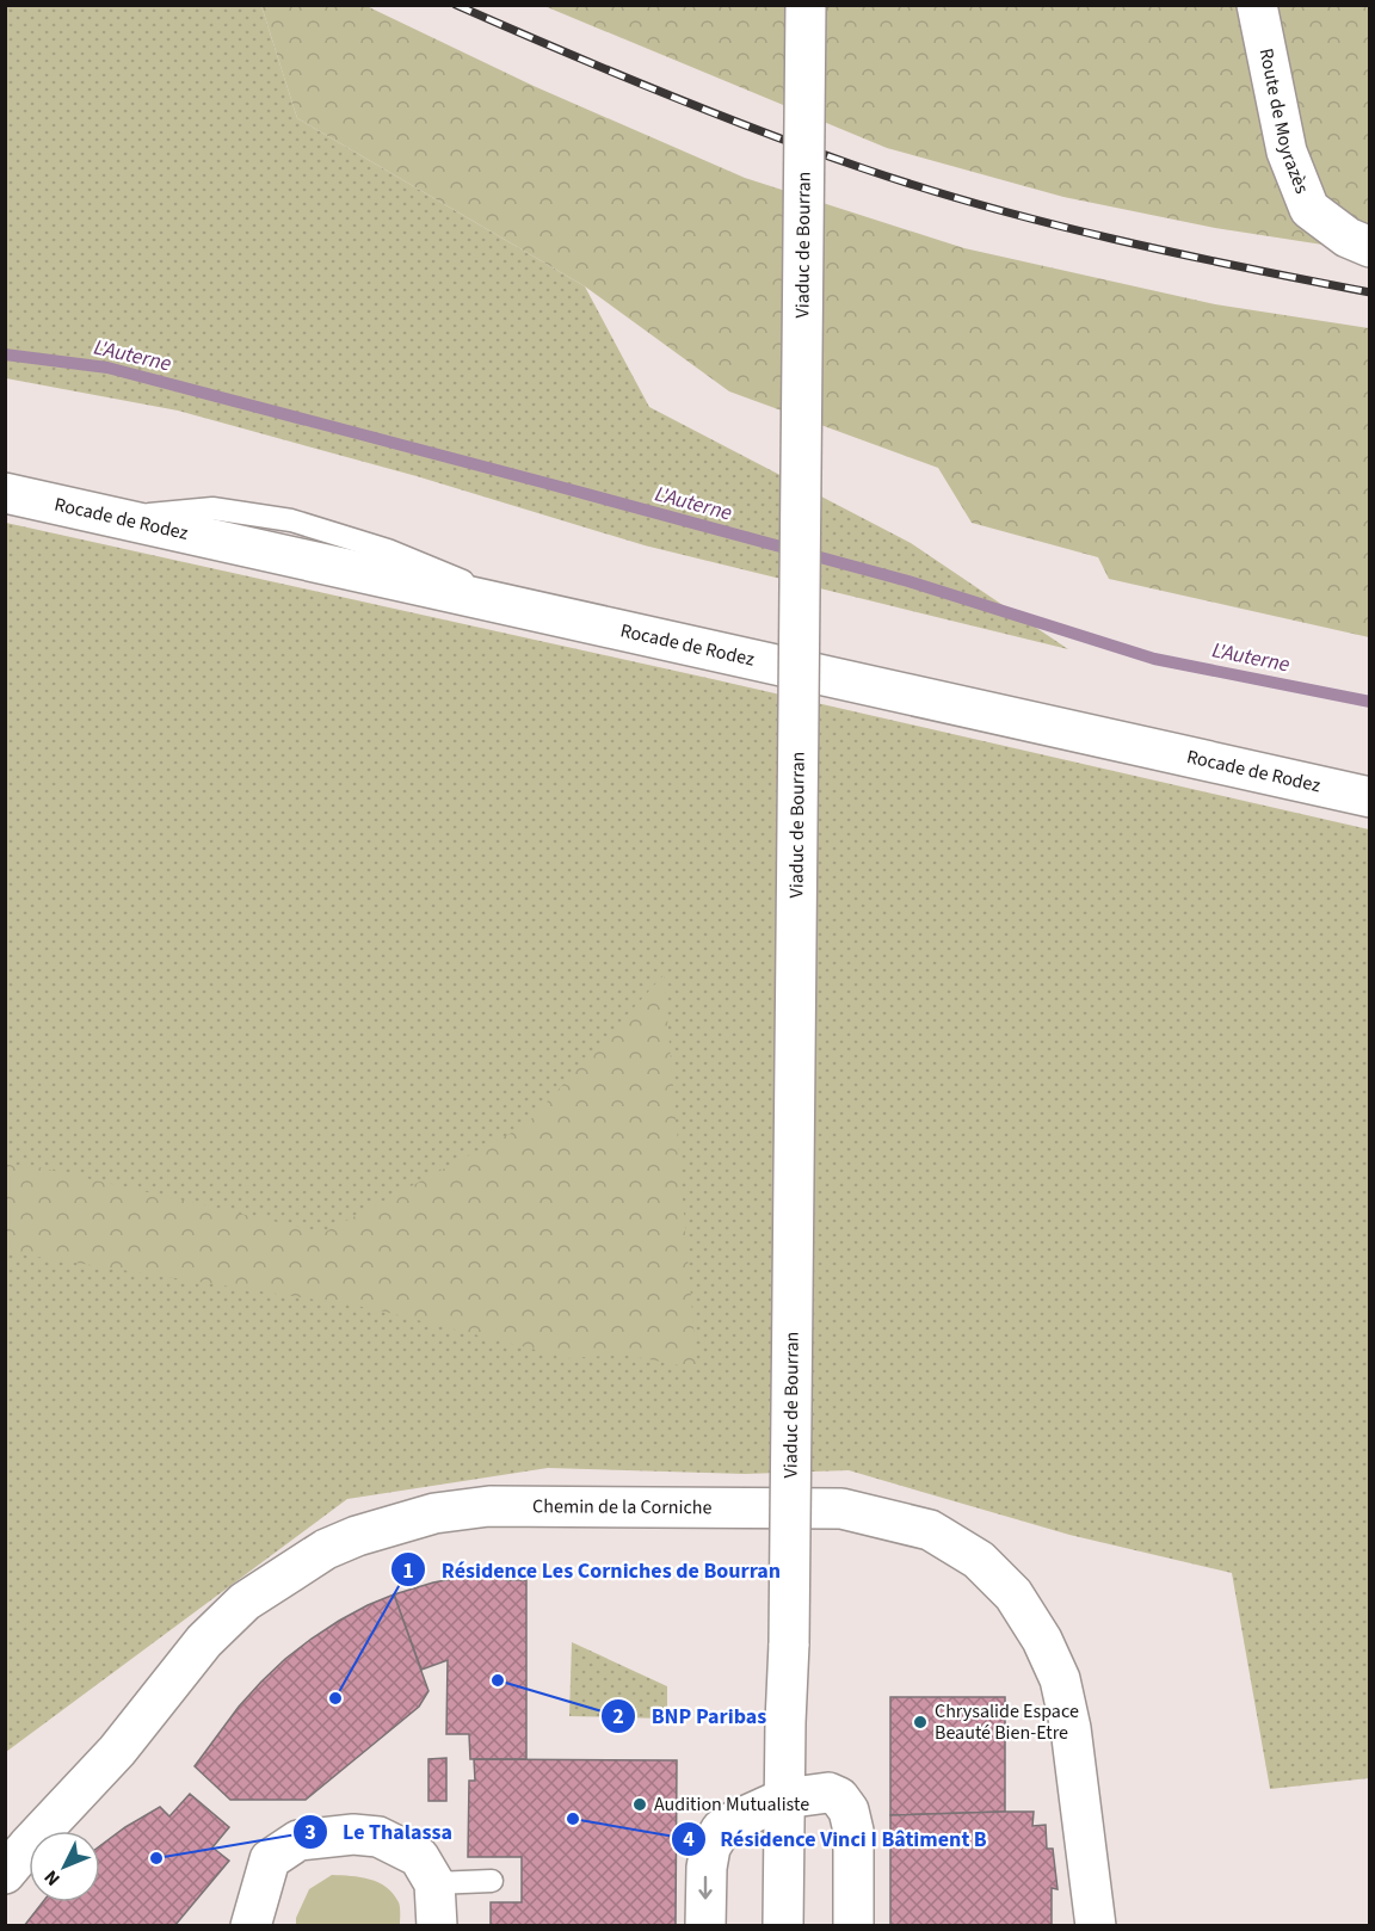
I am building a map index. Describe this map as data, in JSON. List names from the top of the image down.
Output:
{
  "streets": {
    "main road": [
      "Route de Moyrazès",
      "Viaduc de Bourran",
      "Rocade de Rodez",
      "Chemin de la Corniche"
    ]
  },
  "water": ["L'Auterne"],
  "places": [
    "BNP Paribas",
    "Résidence Les Corniches de Bourran",
    "Chrysalide Espace Beauté Bien-Etre",
    "Audition Mutualiste",
    "Résidence Vinci I Bâtiment B",
    "Le Thalassa"
  ],
  "north": "bottom left"
}
